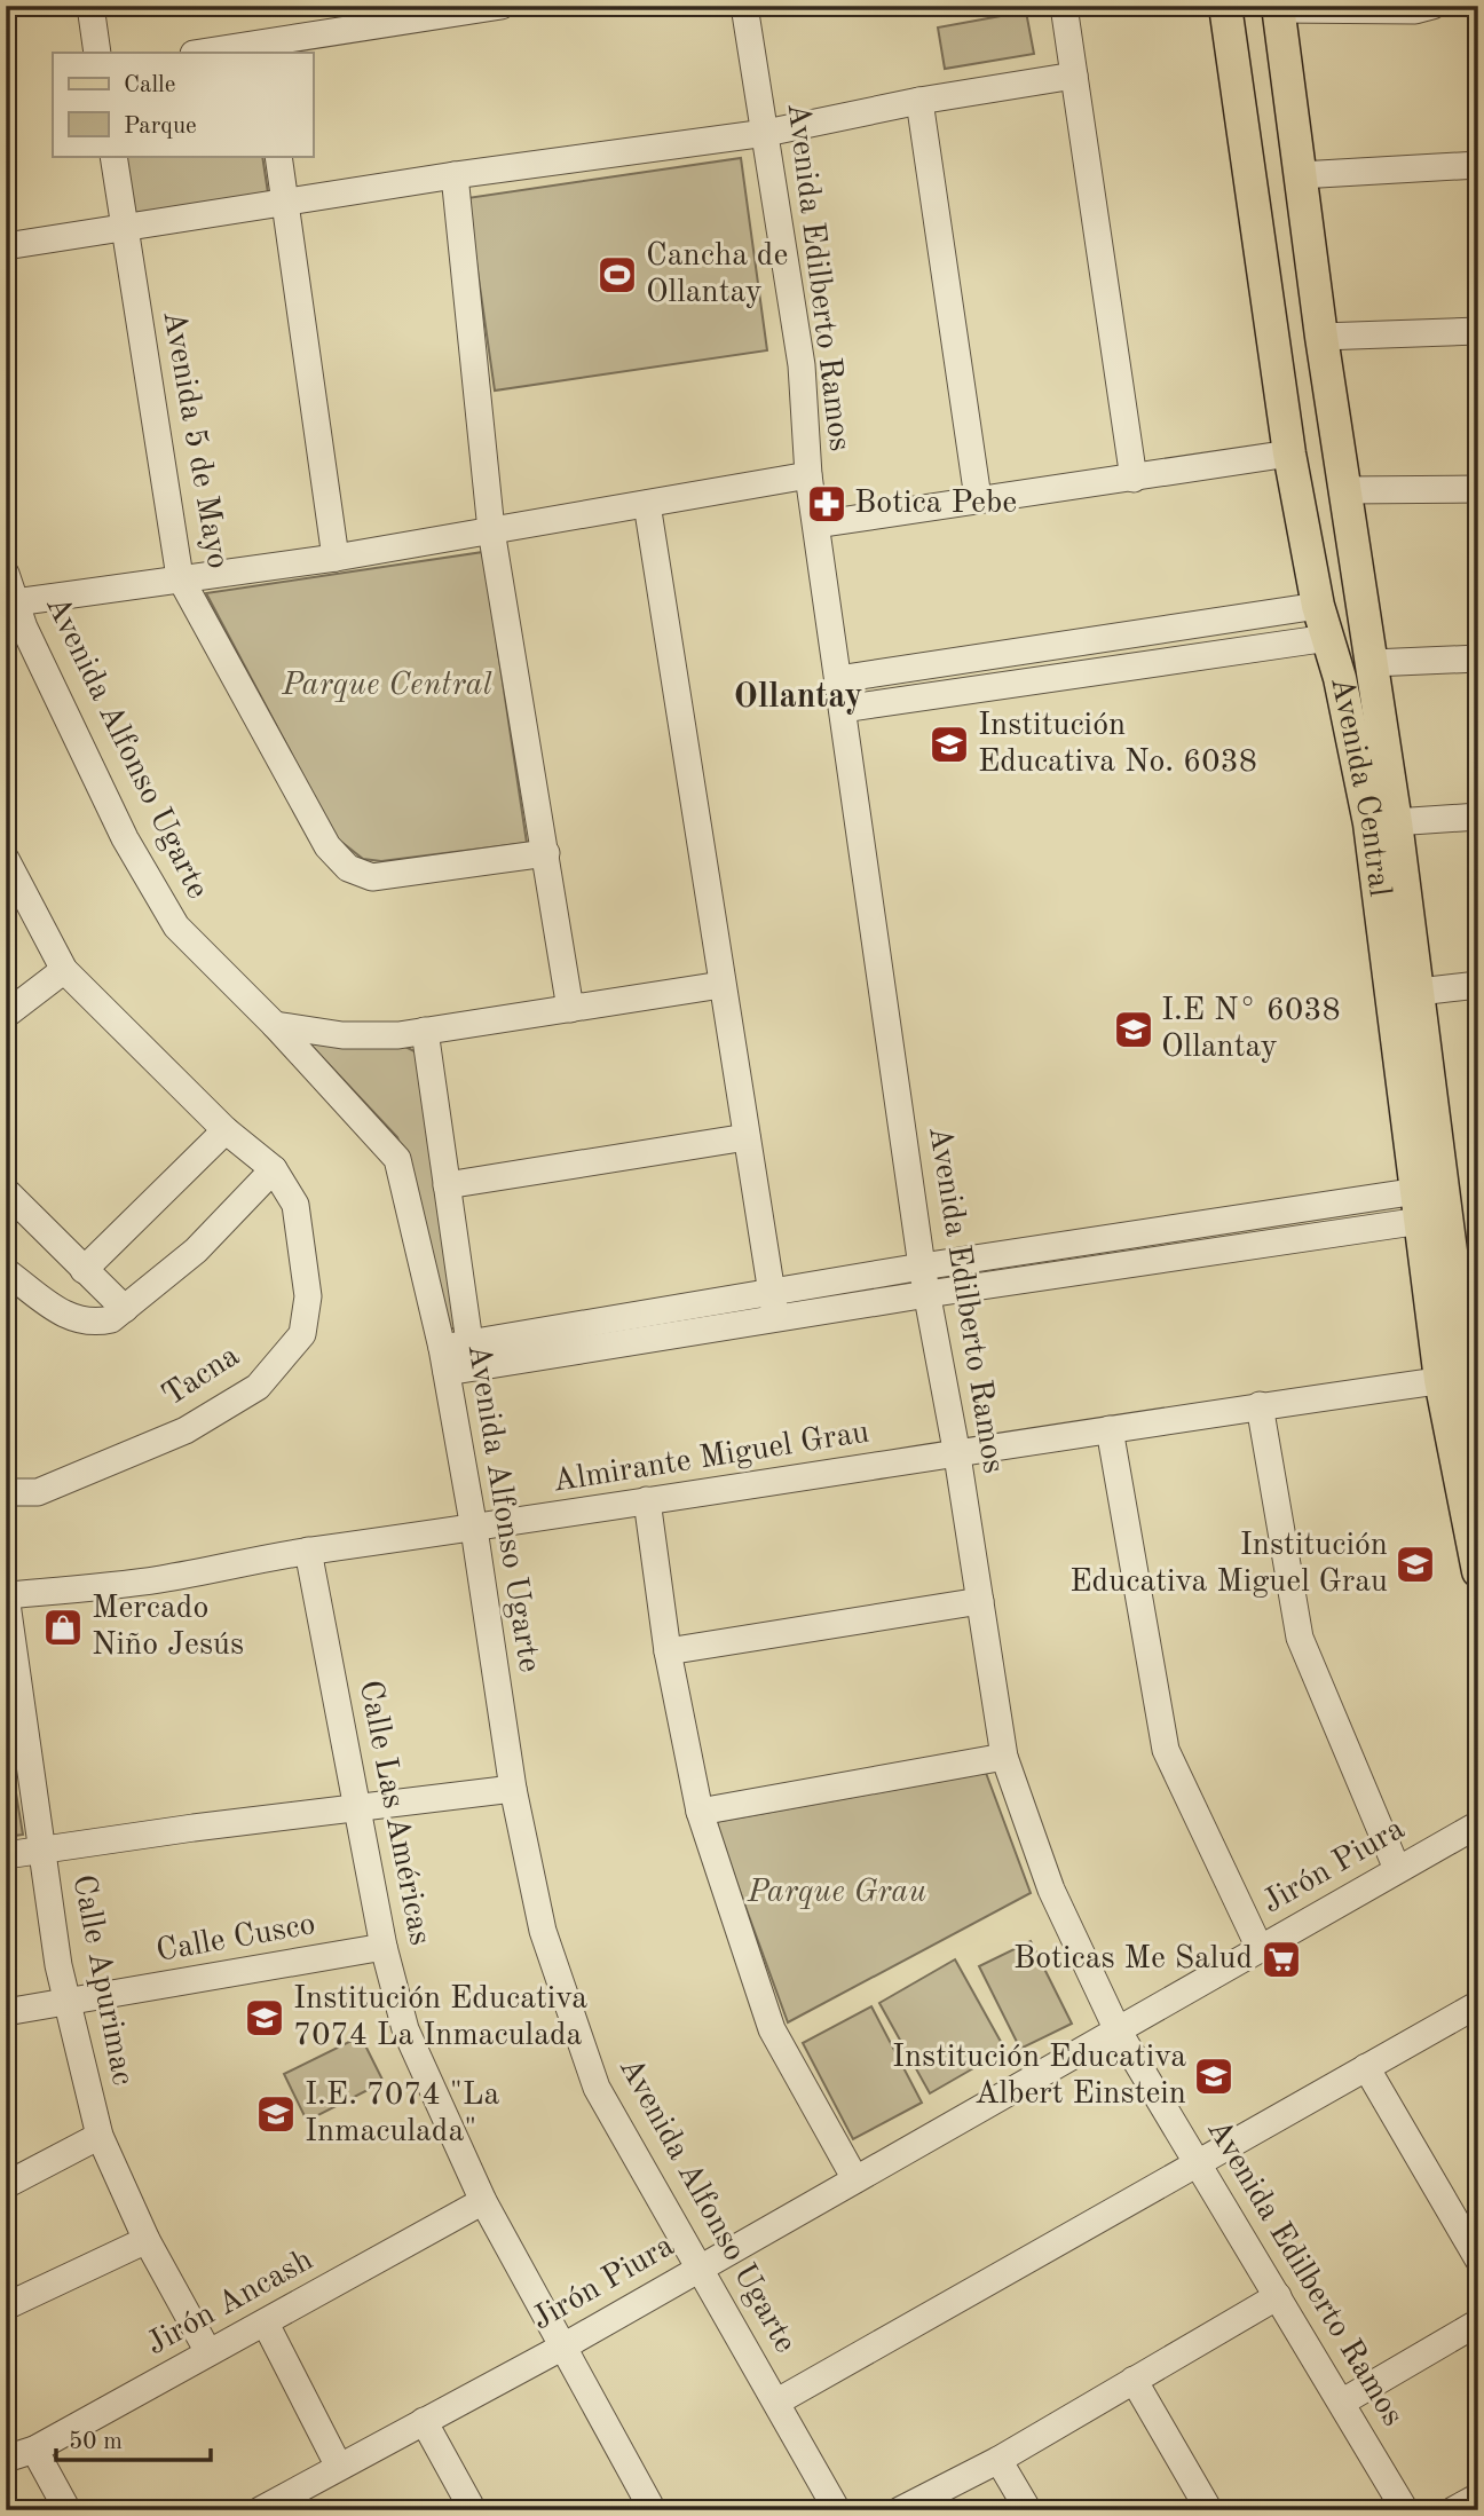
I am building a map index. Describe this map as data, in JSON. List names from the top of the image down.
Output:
{
  "streets": {
    "main road": ["Avenida Central"],
    "street": [
      "Avenida Edilberto Ramos",
      "Avenida 5 de Mayo",
      "Avenida Alfonso Ugarte",
      "Tacna",
      "Almirante Miguel Grau",
      "Calle Las Américas",
      "Jirón Piura",
      "Calle Cusco",
      "Calle Apurimac",
      "Jirón Ancash"
    ]
  },
  "crossings": [
    ["Avenida Edilberto Ramos", "Almirante Miguel Grau"],
    ["Avenida Edilberto Ramos", "Jirón Piura"],
    ["Avenida Alfonso Ugarte", "Almirante Miguel Grau"],
    ["Avenida Alfonso Ugarte", "Jirón Piura"],
    ["Avenida Central", "Almirante Miguel Grau"],
    ["Almirante Miguel Grau", "Calle Las Américas"],
    ["Almirante Miguel Grau", "Calle Apurimac"],
    ["Calle Las Américas", "Jirón Piura"],
    ["Calle Las Américas", "Calle Cusco"],
    ["Calle Las Américas", "Jirón Ancash"],
    ["Calle Cusco", "Calle Apurimac"],
    ["Calle Apurimac", "Jirón Ancash"]
  ],
  "districts": ["Ollantay"],
  "parks": ["Parque Central", "Parque Grau"],
  "places": {
    "sports": ["Cancha de Ollantay"],
    "pharmacy": ["Botica Pebe"],
    "school or university": [
      "Institución Educativa No. 6038",
      "I.E N° 6038 Ollantay",
      "Institución Educativa Miguel Grau",
      "Institución Educativa 7074 La Inmaculada",
      "Institución Educativa Albert Einstein",
      "I.E. 7074 \"La Inmaculada\""
    ],
    "shop": ["Mercado Niño Jesús"],
    "supermarket": ["Boticas Me Salud"]
  },
  "legend": ["Calle", "Parque"],
  "scale_bar": "50 m"
}
